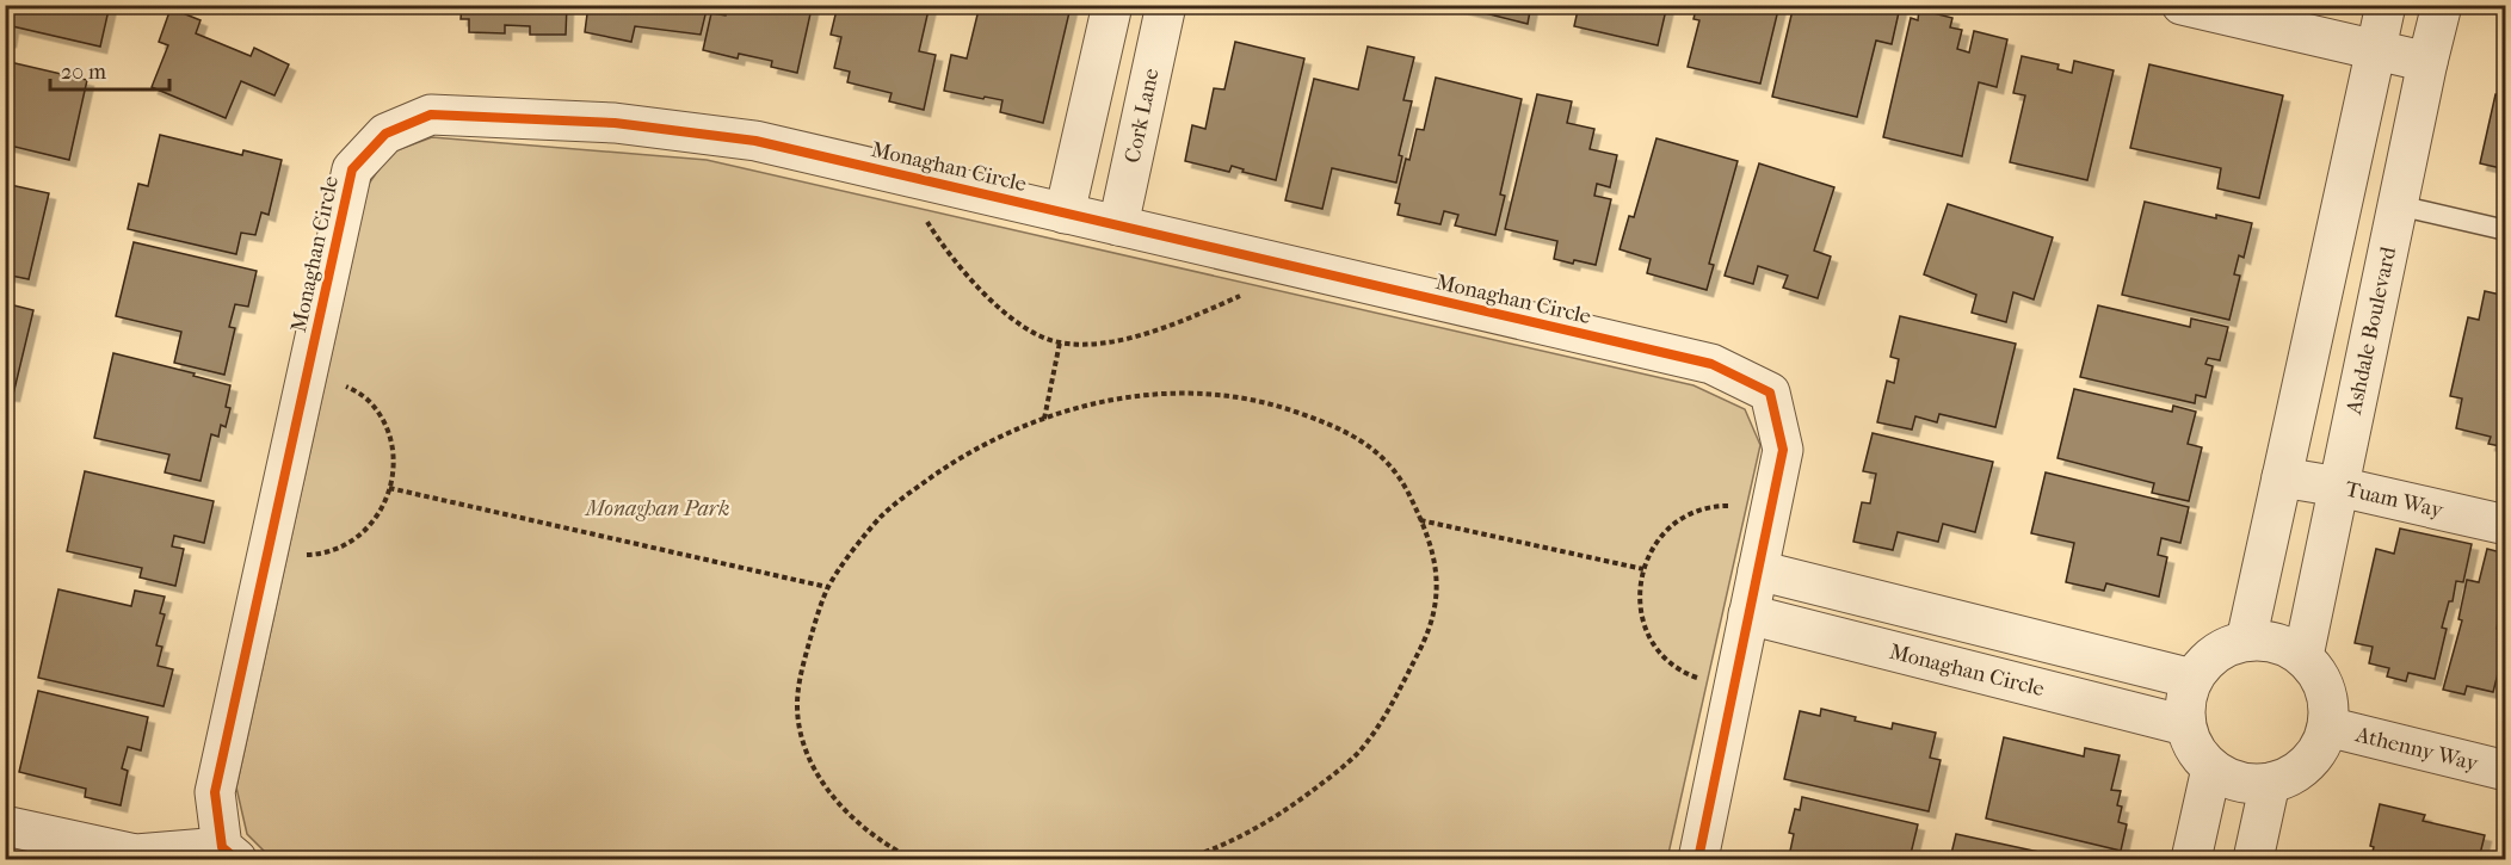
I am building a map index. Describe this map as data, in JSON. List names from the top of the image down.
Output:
{
  "streets": {
    "street": [
      "Cork Lane",
      "Monaghan Circle",
      "Ashdale Boulevard",
      "Tuam Way",
      "Athenny Way"
    ]
  },
  "crossings": [
    ["Cork Lane", "Monaghan Circle"],
    ["Monaghan Circle", "Ashdale Boulevard"],
    ["Monaghan Circle", "Athenny Way"],
    ["Ashdale Boulevard", "Tuam Way"],
    ["Ashdale Boulevard", "Athenny Way"]
  ],
  "parks": ["Monaghan Park"],
  "scale_bar": "20 m"
}
